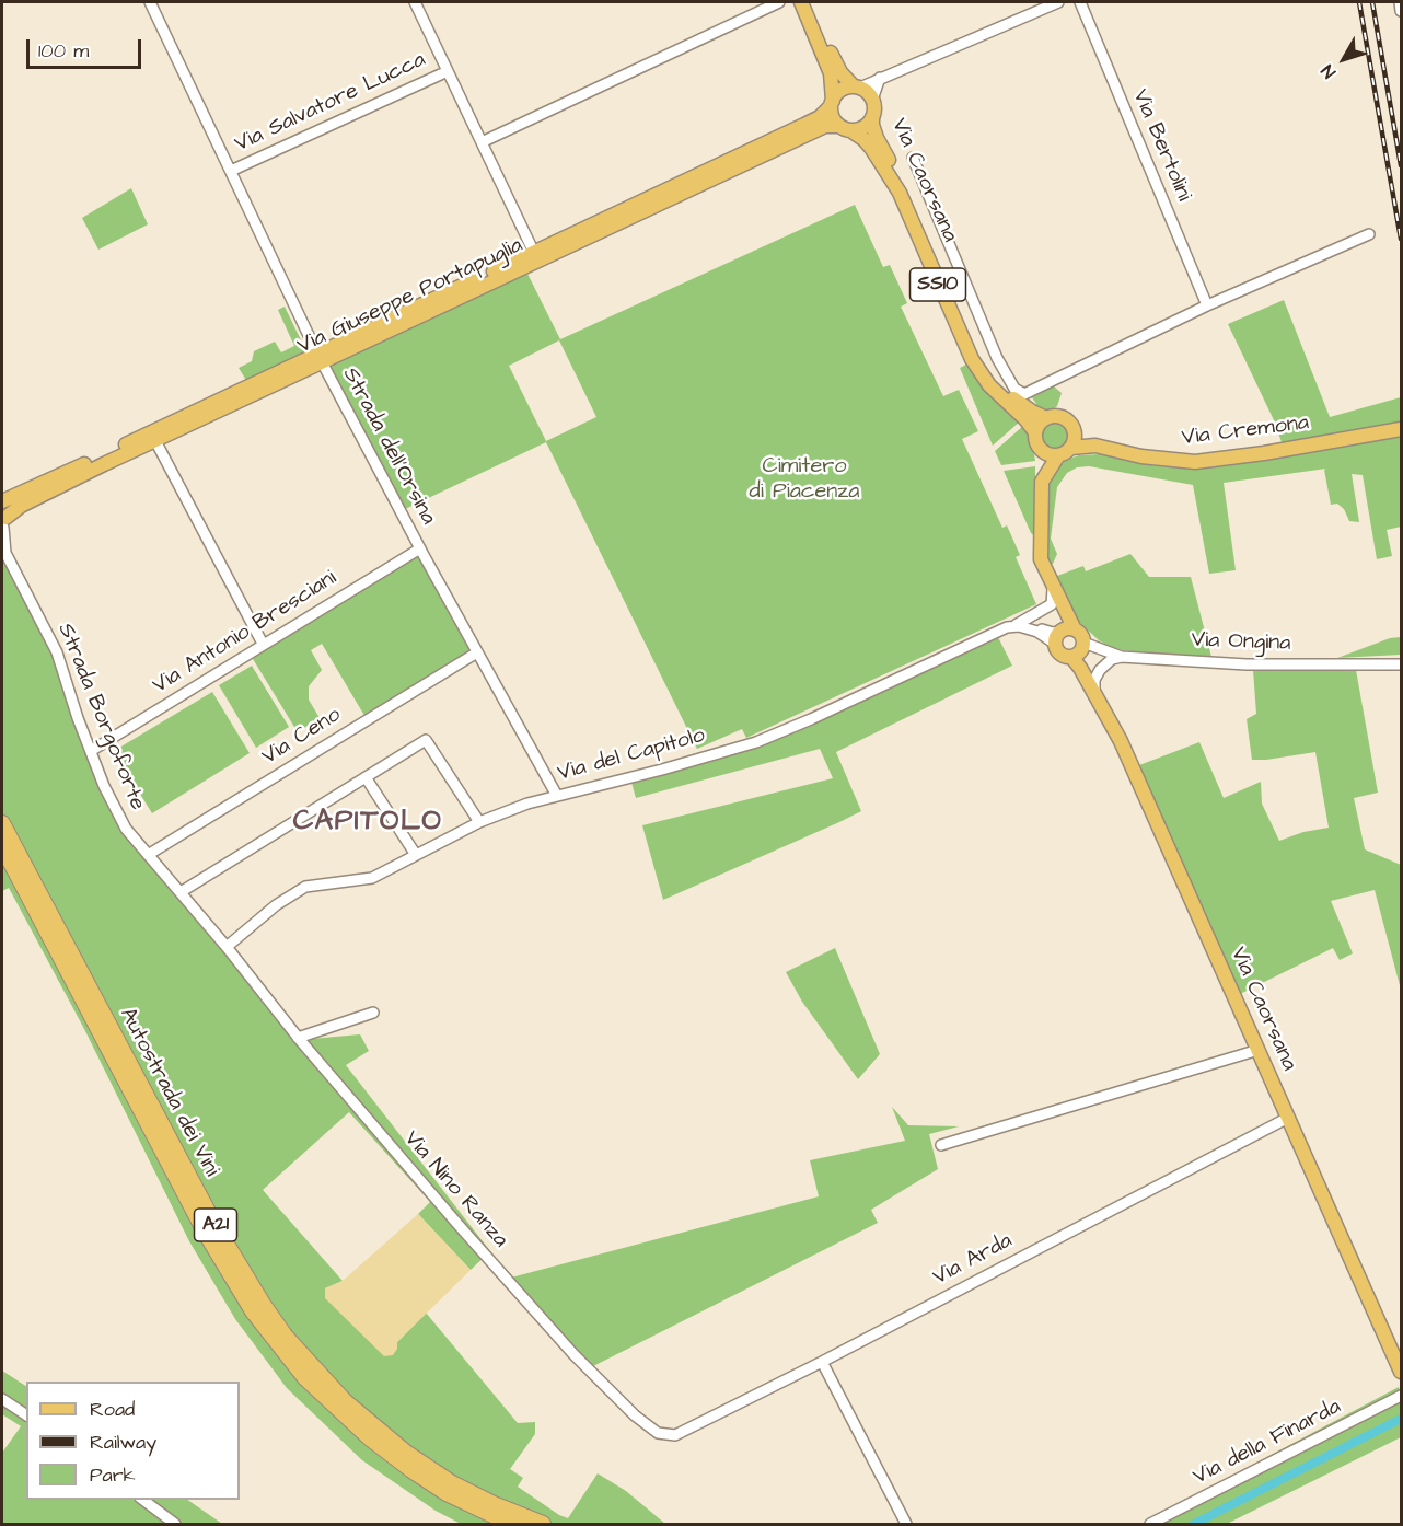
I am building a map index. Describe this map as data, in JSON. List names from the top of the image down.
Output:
{
  "streets": {
    "highway": ["Autostrada dei Vini", "A21"],
    "main road": [
      "Via Caorsana",
      "SS10",
      "Via Giuseppe Portapuglia",
      "Via Cremona"
    ],
    "street": [
      "Via Salvatore Lucca",
      "Via Bertolini",
      "Strada dell'Orsina",
      "Via Antonio Bresciani",
      "Via Ongina",
      "Strada Borgoforte",
      "Via Ceno",
      "Via del Capitolo",
      "Via Nino Ranza",
      "Via Arda",
      "Via della Finarda"
    ]
  },
  "crossings": [
    ["Via Salvatore Lucca", "Strada dell'Orsina"],
    ["Via Caorsana", "SS10"],
    ["Via Caorsana", "Via Giuseppe Portapuglia"],
    ["Via Caorsana", "Via Ongina"],
    ["Via Caorsana", "Via Arda"],
    ["SS10", "Via Giuseppe Portapuglia"],
    ["SS10", "Via Cremona"],
    ["Via Giuseppe Portapuglia", "Strada dell'Orsina"],
    ["Via Giuseppe Portapuglia", "Strada Borgoforte"],
    ["Strada dell'Orsina", "Via Antonio Bresciani"],
    ["Strada dell'Orsina", "Via Ceno"],
    ["Strada dell'Orsina", "Via del Capitolo"],
    ["Via Antonio Bresciani", "Strada Borgoforte"],
    ["Strada Borgoforte", "Via Ceno"],
    ["Strada Borgoforte", "Via del Capitolo"],
    ["Strada Borgoforte", "Via Nino Ranza"],
    ["Via del Capitolo", "Via Nino Ranza"],
    ["Via Nino Ranza", "Via Arda"]
  ],
  "districts": ["CAPITOLO"],
  "parks": ["Cimitero di Piacenza"],
  "legend": ["Road", "Railway", "Park"],
  "scale_bar": "100 m",
  "north": "bottom left"
}
